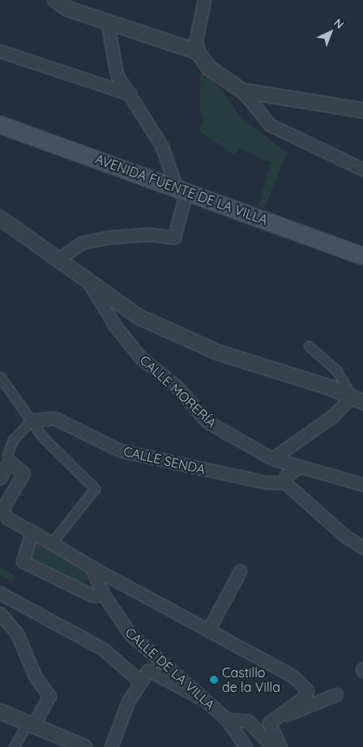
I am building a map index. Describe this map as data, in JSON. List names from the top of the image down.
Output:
{
  "streets": {
    "main road": ["AVENIDA FUENTE DE LA VILLA"],
    "street": ["CALLE MORERÍA", "CALLE SENDA", "CALLE DE LA VILLA"]
  },
  "places": ["Castillo de la Villa"],
  "north": "top right"
}
